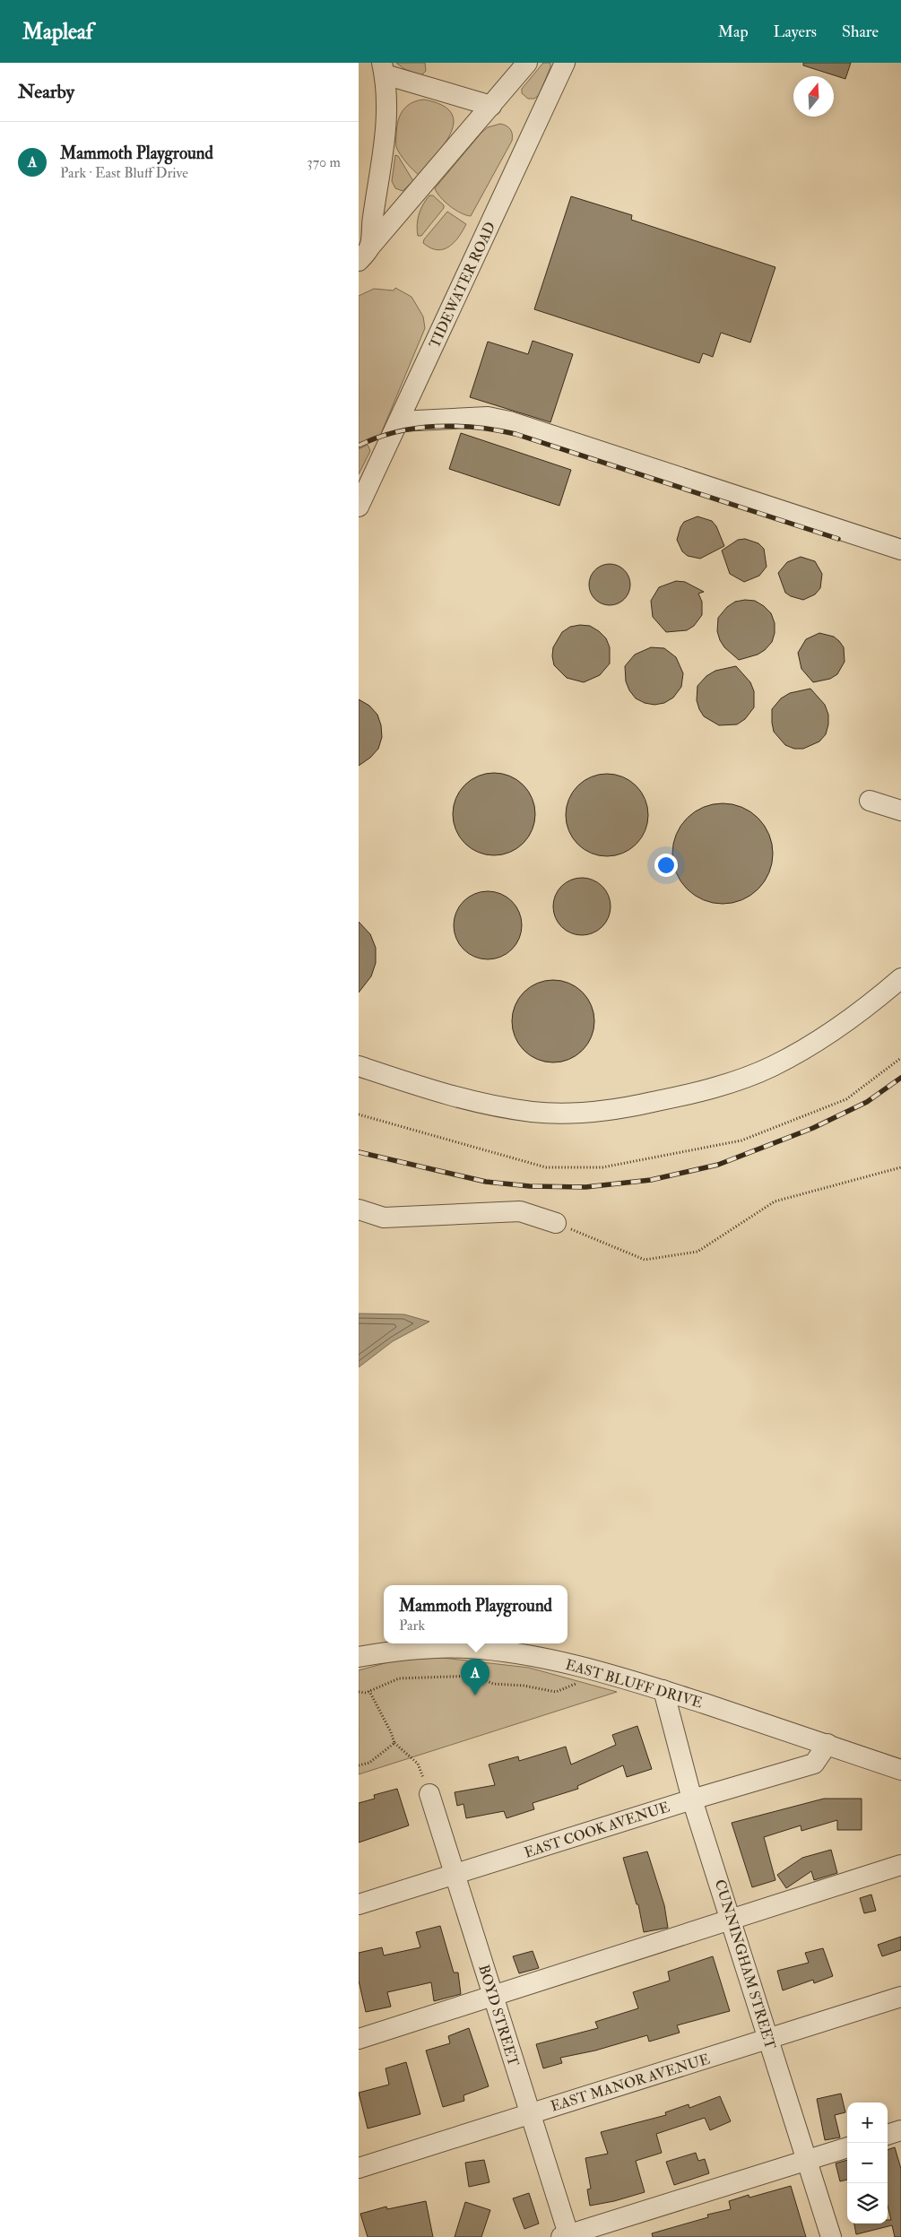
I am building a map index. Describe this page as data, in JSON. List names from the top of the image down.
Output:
{
  "streets": {
    "street": [
      "TIDEWATER ROAD",
      "EAST BLUFF DRIVE",
      "EAST COOK AVENUE",
      "CUNNINGHAM STREET",
      "BOYD STREET",
      "EAST MANOR AVENUE"
    ]
  },
  "crossings": [
    ["EAST BLUFF DRIVE", "EAST COOK AVENUE"],
    ["EAST BLUFF DRIVE", "CUNNINGHAM STREET"],
    ["EAST COOK AVENUE", "CUNNINGHAM STREET"],
    ["EAST COOK AVENUE", "BOYD STREET"],
    ["CUNNINGHAM STREET", "EAST MANOR AVENUE"],
    ["BOYD STREET", "EAST MANOR AVENUE"]
  ],
  "north": "top",
  "page": {
    "header": "Mapleaf",
    "nav": ["Map", "Layers", "Share"],
    "heading": "Nearby",
    "list": [
      {
        "mark": "A",
        "name": "Mammoth Playground",
        "note": "Park · East Bluff Drive",
        "value": "370 m"
      }
    ],
    "popup": ["Mammoth Playground", "Park"],
    "pins": "A",
    "map_buttons": ["+", "−"]
  }
}
